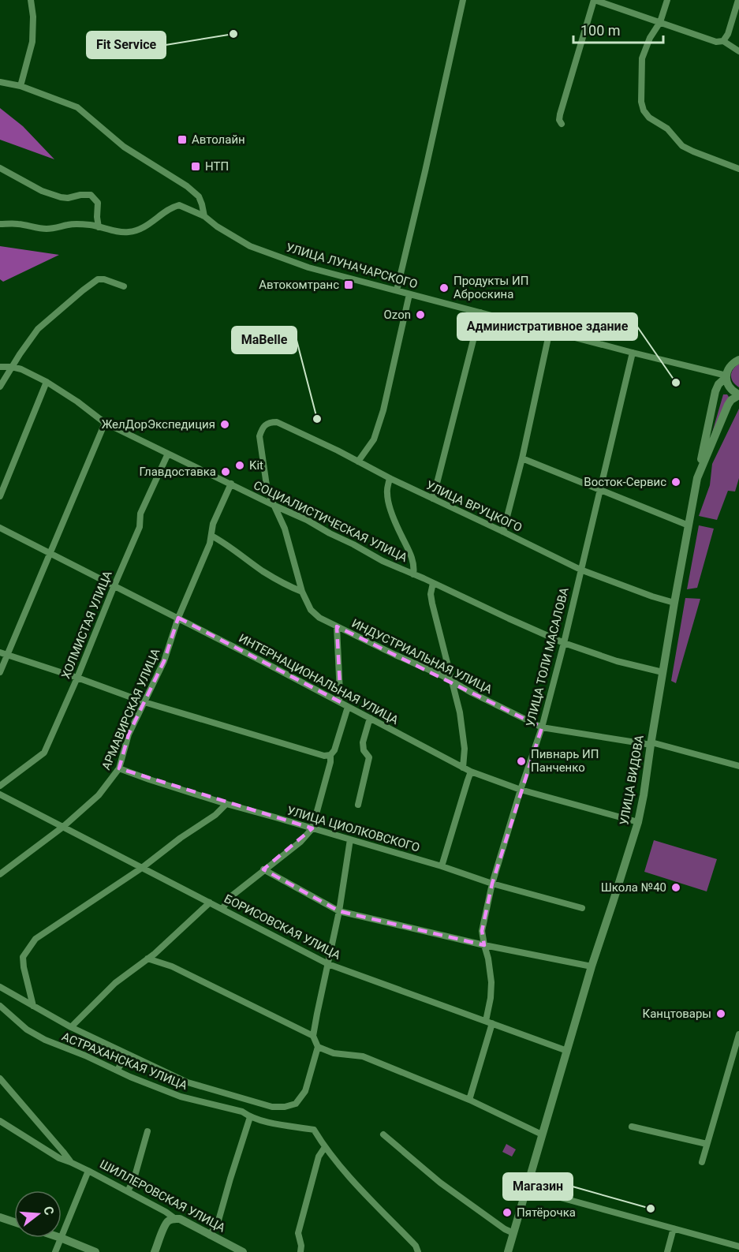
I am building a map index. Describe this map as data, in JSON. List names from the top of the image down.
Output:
{
  "streets": {
    "street": [
      "УЛИЦА ЛУНАЧАРСКОГО",
      "УЛИЦА ВРУЦКОГО",
      "СОЦИАЛИСТИЧЕСКАЯ УЛИЦА",
      "ХОЛМИСТАЯ УЛИЦА",
      "ИНДУСТРИАЛЬНАЯ УЛИЦА",
      "УЛИЦА ТОЛИ МАСАЛОВА",
      "ИНТЕРНАЦИОНАЛЬНАЯ УЛИЦА",
      "АРМАВИРСКАЯ УЛИЦА",
      "УЛИЦА ВИДОВА",
      "УЛИЦА ЦИОЛКОВСКОГО",
      "БОРИСОВСКАЯ УЛИЦА",
      "АСТРАХАНСКАЯ УЛИЦА",
      "ШИЛЛЕРОВСКАЯ УЛИЦА"
    ]
  },
  "crossings": [
    ["УЛИЦА ЛУНАЧАРСКОГО", "УЛИЦА ТОЛИ МАСАЛОВА"],
    ["УЛИЦА ВРУЦКОГО", "ИНДУСТРИАЛЬНАЯ УЛИЦА"],
    ["УЛИЦА ВРУЦКОГО", "УЛИЦА ТОЛИ МАСАЛОВА"],
    ["УЛИЦА ВРУЦКОГО", "УЛИЦА ВИДОВА"],
    ["СОЦИАЛИСТИЧЕСКАЯ УЛИЦА", "ХОЛМИСТАЯ УЛИЦА"],
    ["СОЦИАЛИСТИЧЕСКАЯ УЛИЦА", "ИНДУСТРИАЛЬНАЯ УЛИЦА"],
    ["СОЦИАЛИСТИЧЕСКАЯ УЛИЦА", "УЛИЦА ТОЛИ МАСАЛОВА"],
    ["СОЦИАЛИСТИЧЕСКАЯ УЛИЦА", "АРМАВИРСКАЯ УЛИЦА"],
    ["СОЦИАЛИСТИЧЕСКАЯ УЛИЦА", "УЛИЦА ВИДОВА"],
    ["ХОЛМИСТАЯ УЛИЦА", "ИНТЕРНАЦИОНАЛЬНАЯ УЛИЦА"],
    ["ИНДУСТРИАЛЬНАЯ УЛИЦА", "УЛИЦА ТОЛИ МАСАЛОВА"],
    ["ИНДУСТРИАЛЬНАЯ УЛИЦА", "УЛИЦА ВИДОВА"],
    ["УЛИЦА ТОЛИ МАСАЛОВА", "ИНТЕРНАЦИОНАЛЬНАЯ УЛИЦА"],
    ["УЛИЦА ТОЛИ МАСАЛОВА", "УЛИЦА ЦИОЛКОВСКОГО"],
    ["УЛИЦА ТОЛИ МАСАЛОВА", "БОРИСОВСКАЯ УЛИЦА"],
    ["ИНТЕРНАЦИОНАЛЬНАЯ УЛИЦА", "АРМАВИРСКАЯ УЛИЦА"],
    ["ИНТЕРНАЦИОНАЛЬНАЯ УЛИЦА", "УЛИЦА ВИДОВА"],
    ["АРМАВИРСКАЯ УЛИЦА", "УЛИЦА ЦИОЛКОВСКОГО"],
    ["АРМАВИРСКАЯ УЛИЦА", "БОРИСОВСКАЯ УЛИЦА"],
    ["УЛИЦА ВИДОВА", "БОРИСОВСКАЯ УЛИЦА"]
  ],
  "places": {
    "other": [
      "Fit Service",
      "Продукты ИП Аброскина",
      "Ozon",
      "Административное здание",
      "MaBelle",
      "ЖелДорЭкспедиция",
      "Kit",
      "Главдоставка",
      "Восток-Сервис",
      "Пивнарь ИП Панченко",
      "Школа №40",
      "Канцтовары",
      "Магазин",
      "Пятёрочка"
    ],
    "transit": ["Автолайн", "НТП", "Автокомтранс"]
  },
  "scale_bar": "100 m",
  "north": "right"
}
